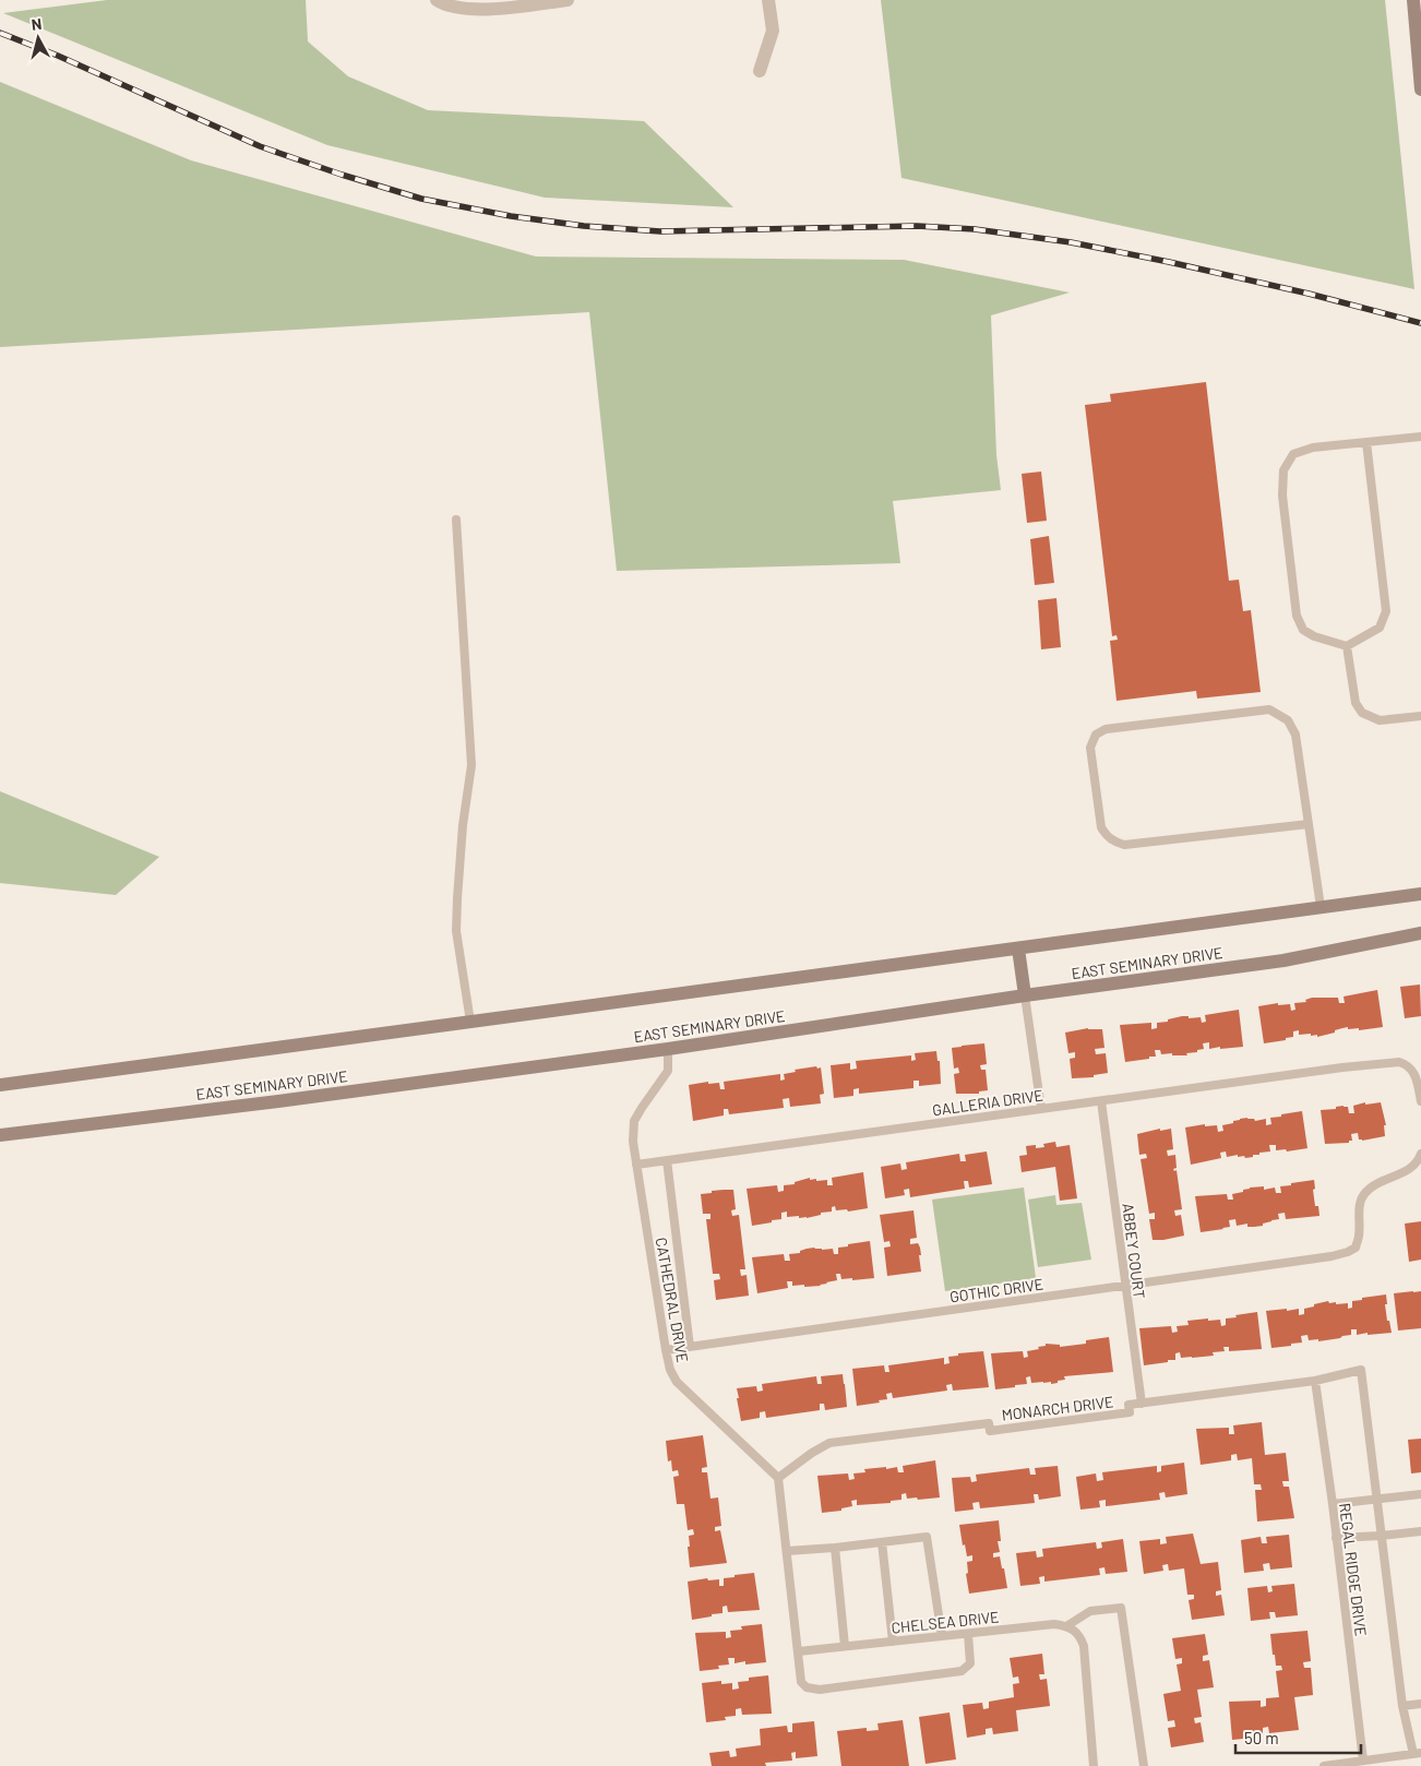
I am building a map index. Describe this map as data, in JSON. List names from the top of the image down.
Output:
{
  "streets": {
    "main road": ["EAST SEMINARY DRIVE"],
    "lane": [
      "GALLERIA DRIVE",
      "ABBEY COURT",
      "GOTHIC DRIVE",
      "CATHEDRAL DRIVE",
      "MONARCH DRIVE",
      "REGAL RIDGE DRIVE",
      "CHELSEA DRIVE"
    ]
  },
  "crossings": [
    ["EAST SEMINARY DRIVE", "CATHEDRAL DRIVE"],
    ["GALLERIA DRIVE", "ABBEY COURT"],
    ["GALLERIA DRIVE", "CATHEDRAL DRIVE"],
    ["ABBEY COURT", "GOTHIC DRIVE"],
    ["ABBEY COURT", "MONARCH DRIVE"],
    ["GOTHIC DRIVE", "CATHEDRAL DRIVE"],
    ["CATHEDRAL DRIVE", "MONARCH DRIVE"],
    ["MONARCH DRIVE", "REGAL RIDGE DRIVE"]
  ],
  "scale_bar": "50 m",
  "north": "top"
}
